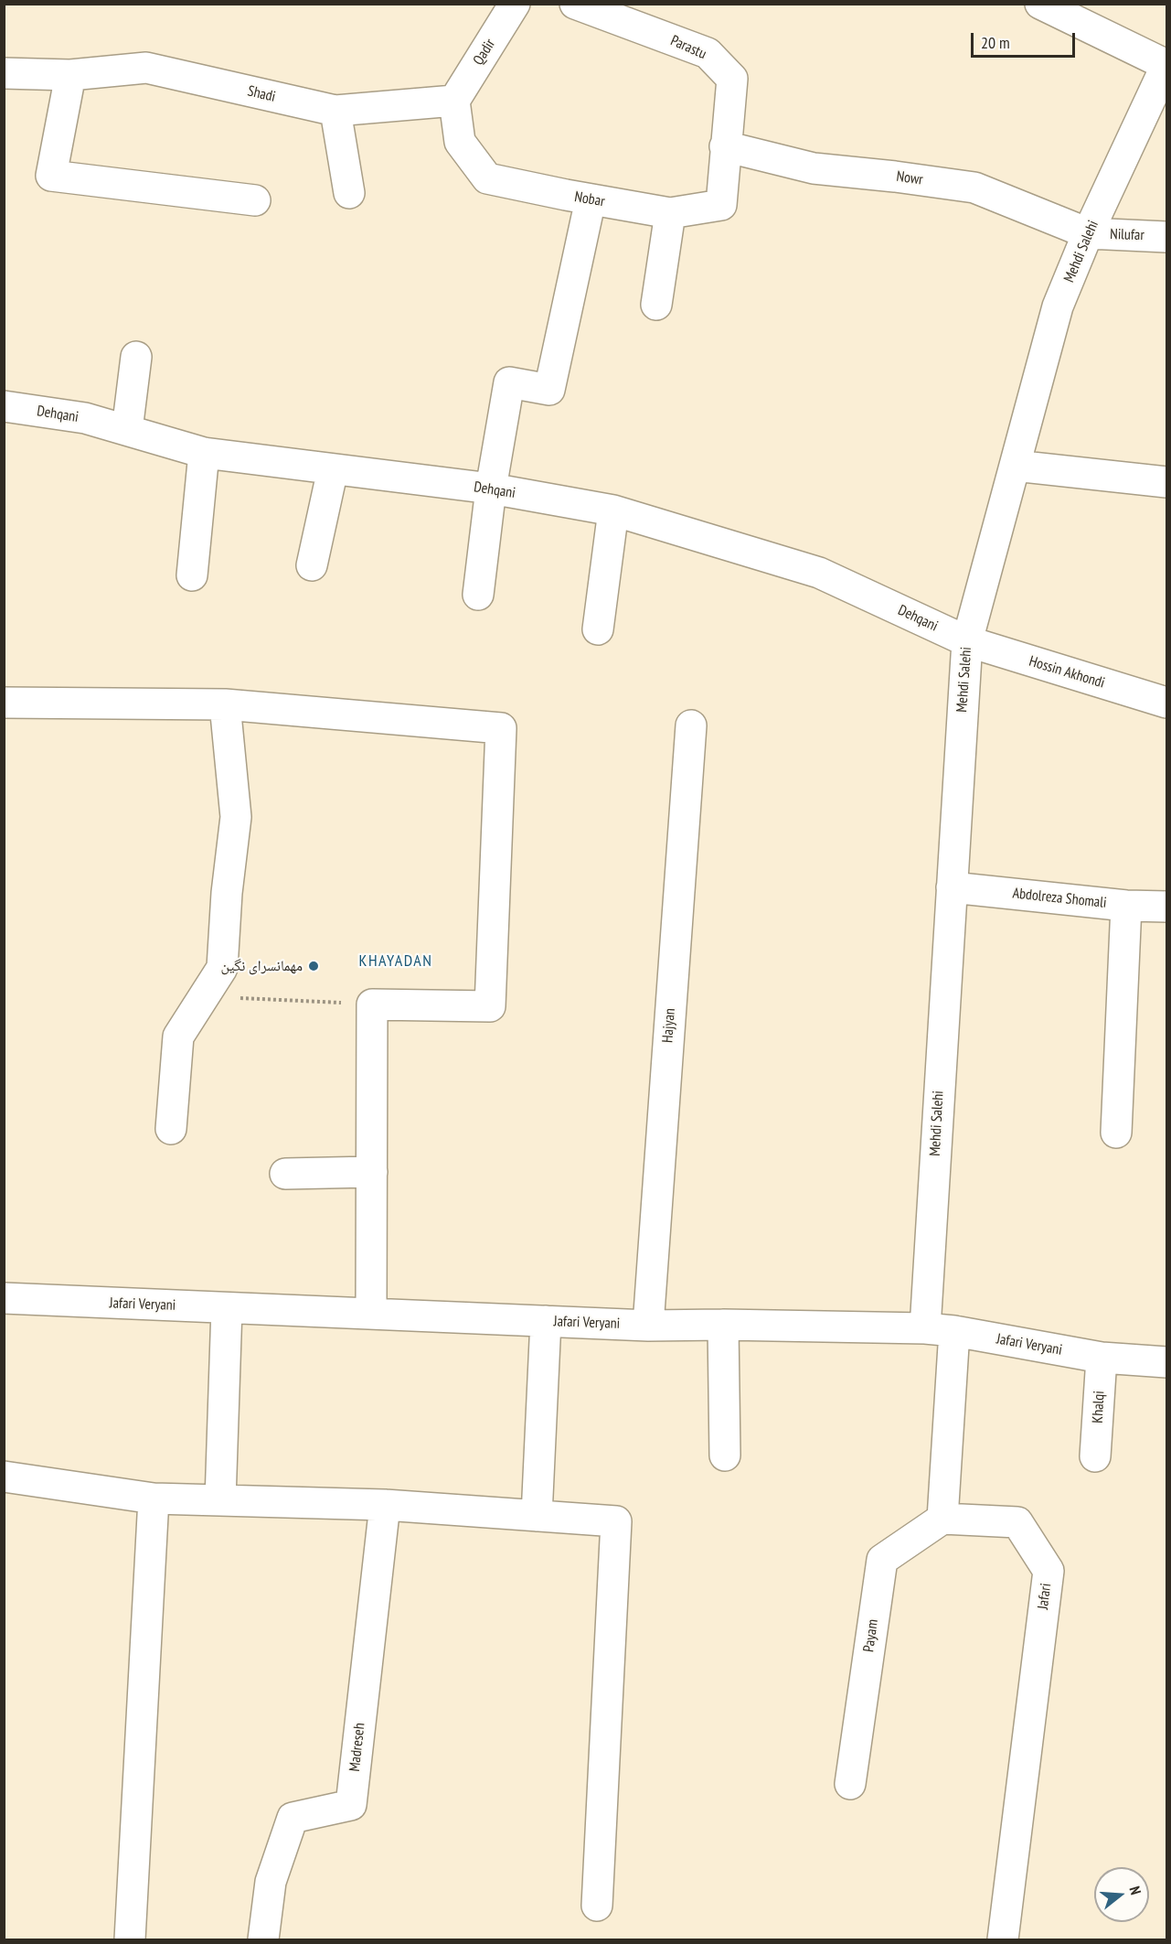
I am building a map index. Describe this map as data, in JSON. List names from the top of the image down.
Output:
{
  "streets": {
    "street": [
      "Parastu",
      "Qadir",
      "Shadi",
      "Nowr",
      "Nobar",
      "Nilufar",
      "Mehdi Salehi",
      "Dehqani",
      "Hossin Akhondi",
      "Abdolreza Shomali",
      "Hajyan",
      "Jafari Veryani",
      "Khalqi",
      "Jafari",
      "Payam",
      "Madreseh"
    ]
  },
  "crossings": [
    ["Parastu", "Nowr"],
    ["Parastu", "Nobar"],
    ["Qadir", "Shadi"],
    ["Qadir", "Nobar"],
    ["Shadi", "Nobar"],
    ["Nowr", "Nobar"],
    ["Nowr", "Nilufar"],
    ["Nowr", "Mehdi Salehi"],
    ["Nilufar", "Mehdi Salehi"],
    ["Mehdi Salehi", "Dehqani"],
    ["Mehdi Salehi", "Hossin Akhondi"],
    ["Mehdi Salehi", "Abdolreza Shomali"],
    ["Mehdi Salehi", "Jafari Veryani"],
    ["Dehqani", "Hossin Akhondi"],
    ["Hajyan", "Jafari Veryani"],
    ["Jafari Veryani", "Khalqi"],
    ["Jafari", "Payam"]
  ],
  "districts": ["KHAYADAN"],
  "places": ["مهمانسرای نگین"],
  "scale_bar": "20 m",
  "north": "right"
}
